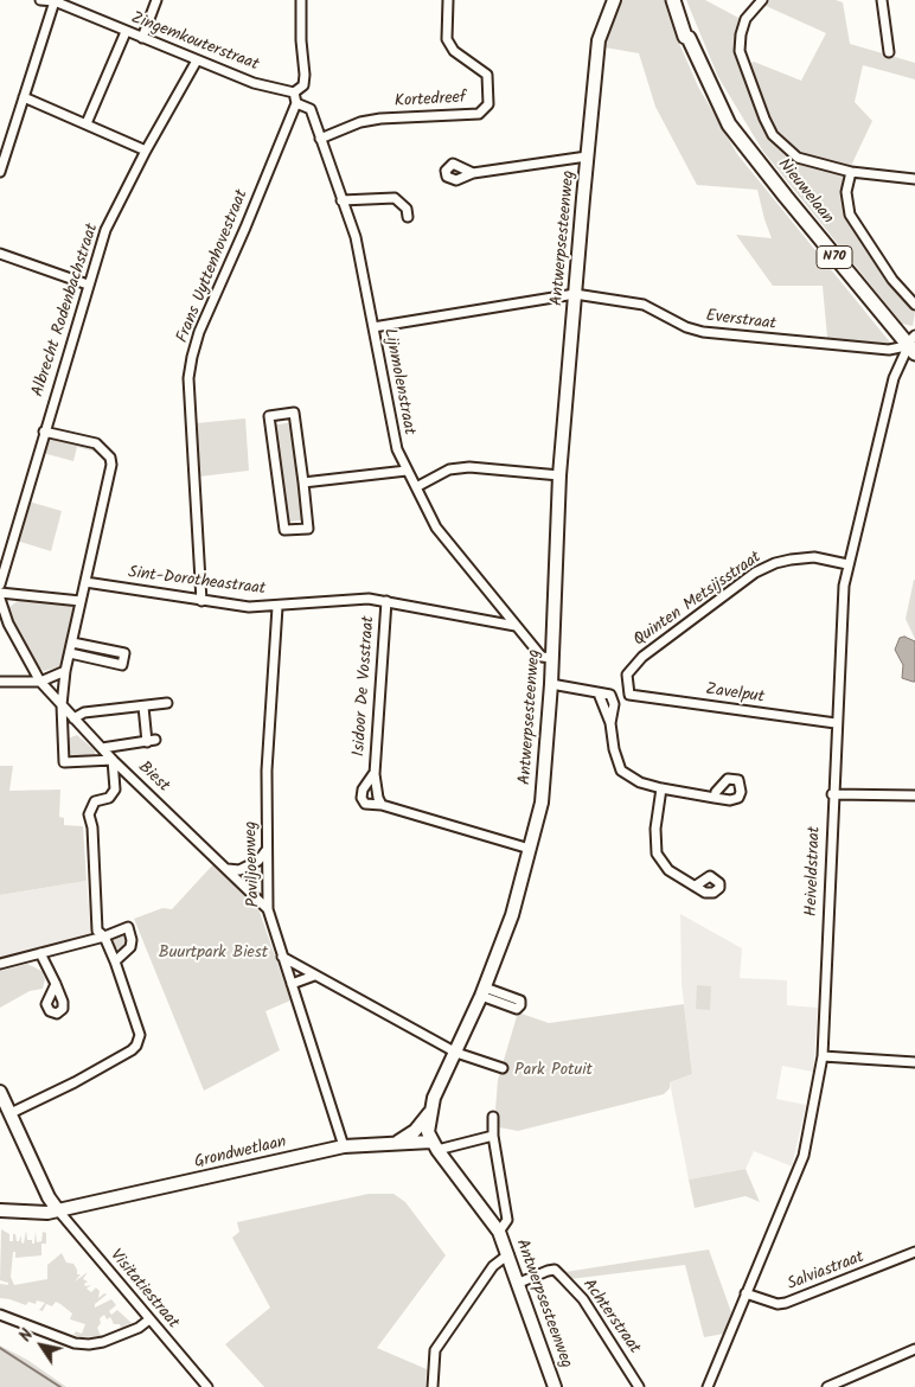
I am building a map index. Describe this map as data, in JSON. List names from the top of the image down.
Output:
{
  "streets": {
    "main road": [
      "Nieuwelaan",
      "Antwerpsesteenweg",
      "N70",
      "Grondwetlaan"
    ],
    "street": [
      "Zingemkouterstraat",
      "Kortedreef",
      "Frans Uyttenhovestraat",
      "Albrecht Rodenbachstraat",
      "Everstraat",
      "Lijnmolenstraat",
      "Sint-Dorotheastraat",
      "Quinten Metsijsstraat",
      "Isidoor De Vosstraat",
      "Zavelput",
      "Biest",
      "Paviljoenweg",
      "Heiveldstraat",
      "Salviastraat",
      "Visitatiestraat",
      "Achterstraat"
    ]
  },
  "crossings": [
    ["Zingemkouterstraat", "Albrecht Rodenbachstraat"],
    ["Kortedreef", "Lijnmolenstraat"],
    ["Nieuwelaan", "Everstraat"],
    ["Nieuwelaan", "Heiveldstraat"],
    ["Antwerpsesteenweg", "Everstraat"],
    ["Antwerpsesteenweg", "Lijnmolenstraat"],
    ["Antwerpsesteenweg", "Isidoor De Vosstraat"],
    ["Antwerpsesteenweg", "Grondwetlaan"],
    ["Antwerpsesteenweg", "Achterstraat"],
    ["Frans Uyttenhovestraat", "Lijnmolenstraat"],
    ["Frans Uyttenhovestraat", "Sint-Dorotheastraat"],
    ["Everstraat", "Lijnmolenstraat"],
    ["Everstraat", "Heiveldstraat"],
    ["Lijnmolenstraat", "Sint-Dorotheastraat"],
    ["Sint-Dorotheastraat", "Isidoor De Vosstraat"],
    ["Sint-Dorotheastraat", "Paviljoenweg"],
    ["Quinten Metsijsstraat", "Zavelput"],
    ["Quinten Metsijsstraat", "Heiveldstraat"],
    ["Zavelput", "Heiveldstraat"],
    ["Biest", "Paviljoenweg"],
    ["Paviljoenweg", "Grondwetlaan"],
    ["Heiveldstraat", "Salviastraat"],
    ["Grondwetlaan", "Visitatiestraat"]
  ],
  "parks": ["Buurtpark Biest", "Park Potuit"],
  "north": "top left"
}
